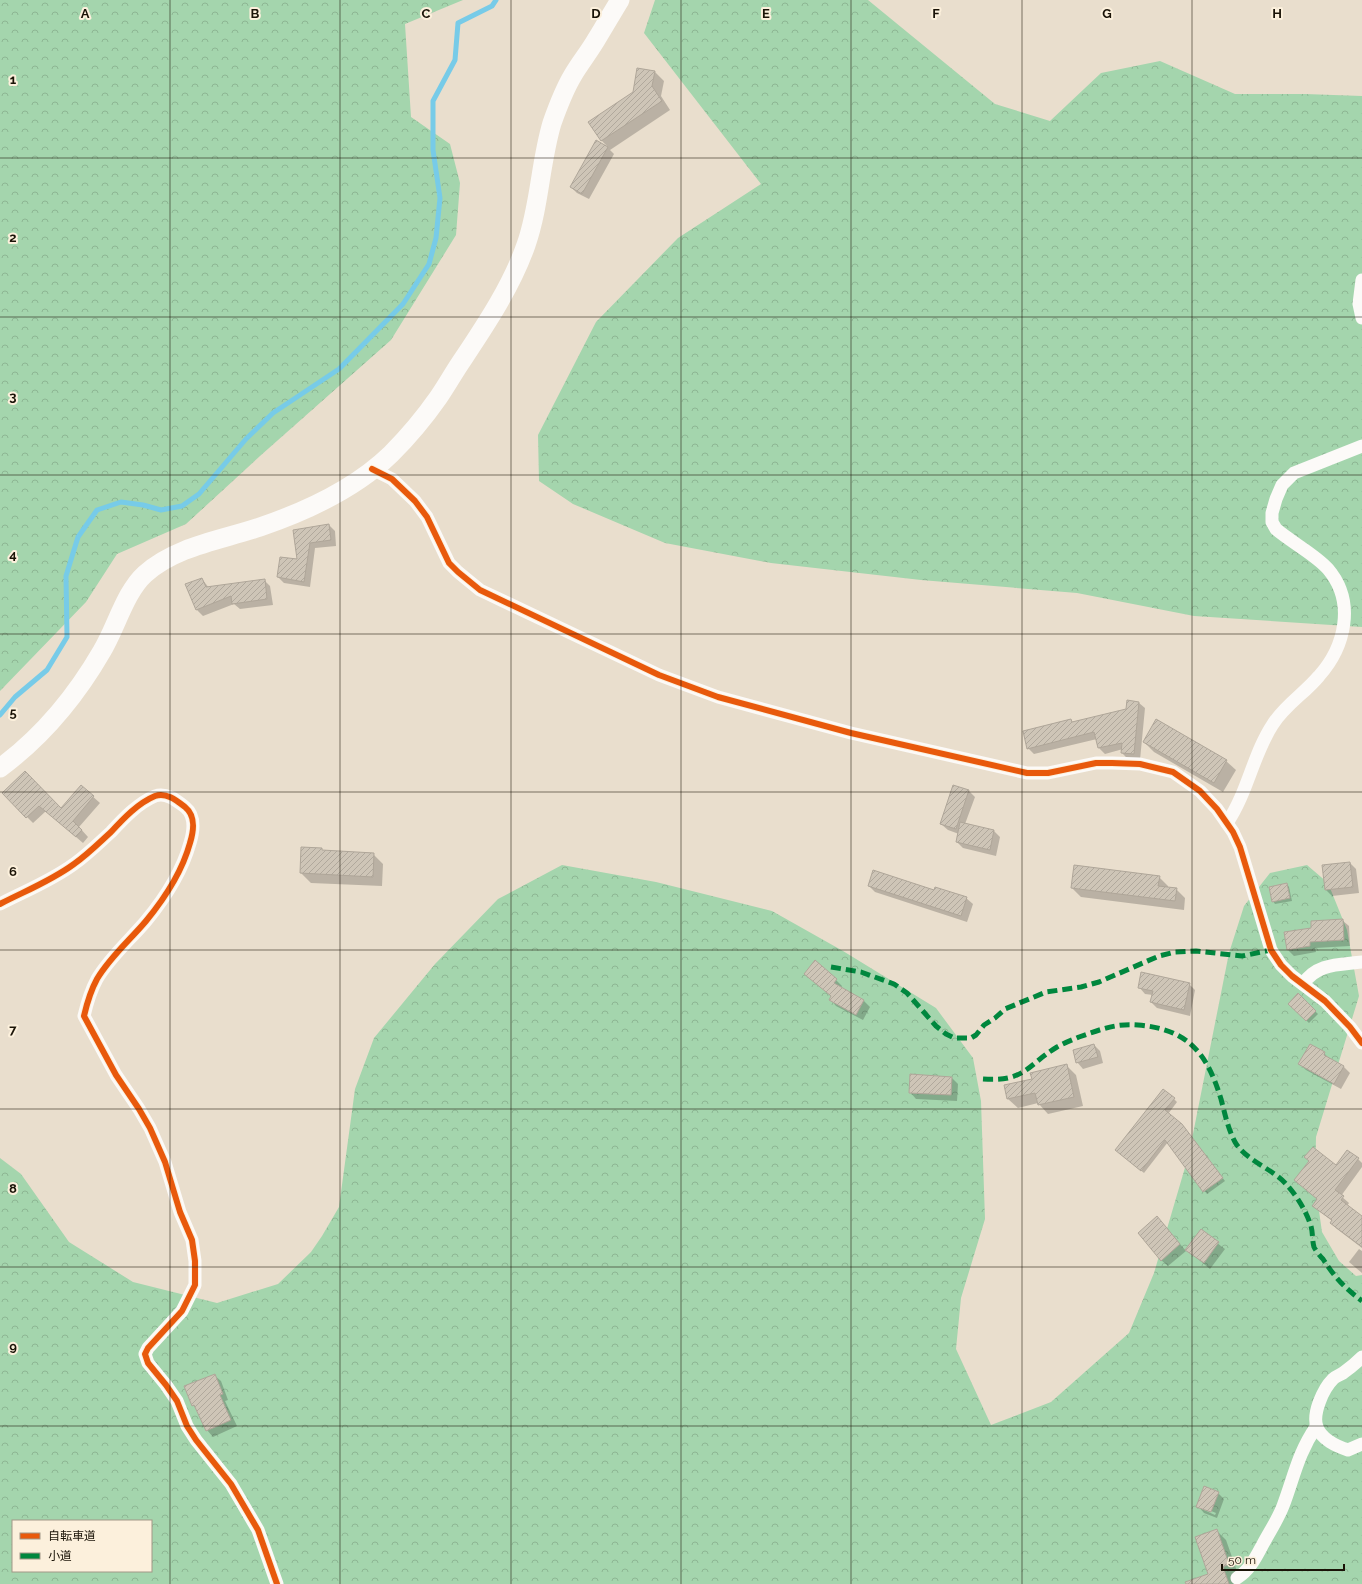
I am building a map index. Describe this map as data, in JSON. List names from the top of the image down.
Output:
{
  "legend": ["自転車道", "小道"],
  "scale_bar": "50 m",
  "grid": {
    "columns": [
      "A",
      "B",
      "C",
      "D",
      "E",
      "F",
      "G",
      "H"
    ],
    "rows": [
      "1",
      "2",
      "3",
      "4",
      "5",
      "6",
      "7",
      "8",
      "9"
    ]
  }
}
